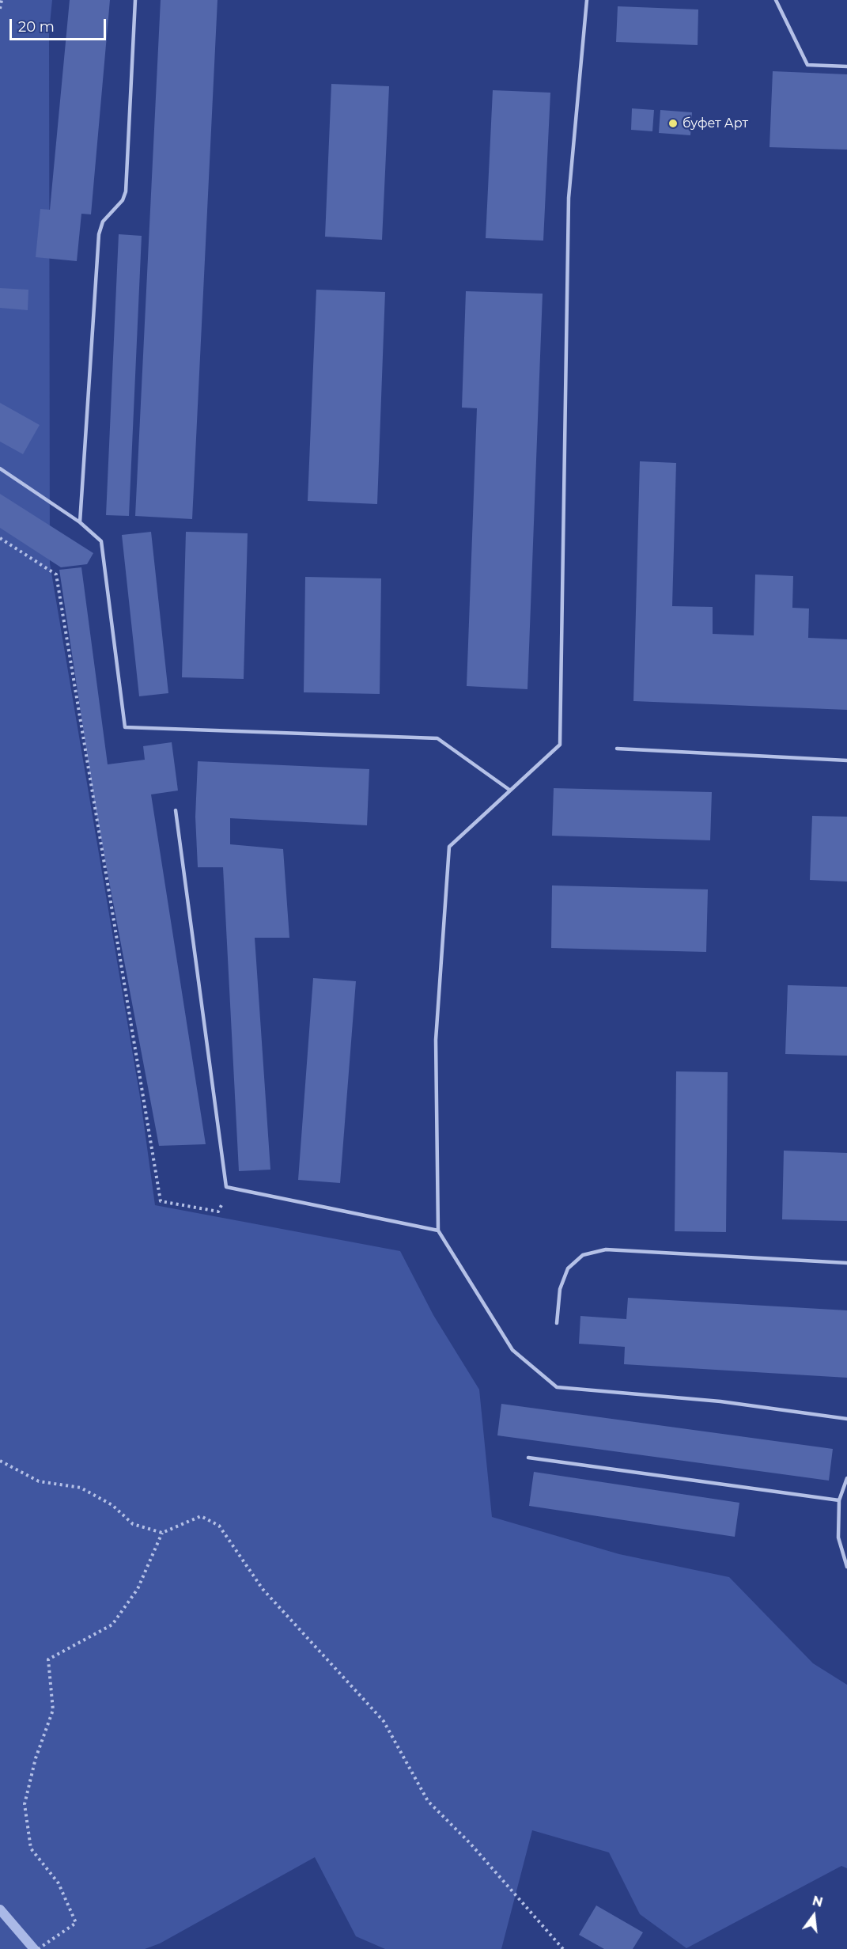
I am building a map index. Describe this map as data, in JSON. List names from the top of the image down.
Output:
{
  "places": ["буфет Арт"],
  "scale_bar": "20 m",
  "north": "top"
}
